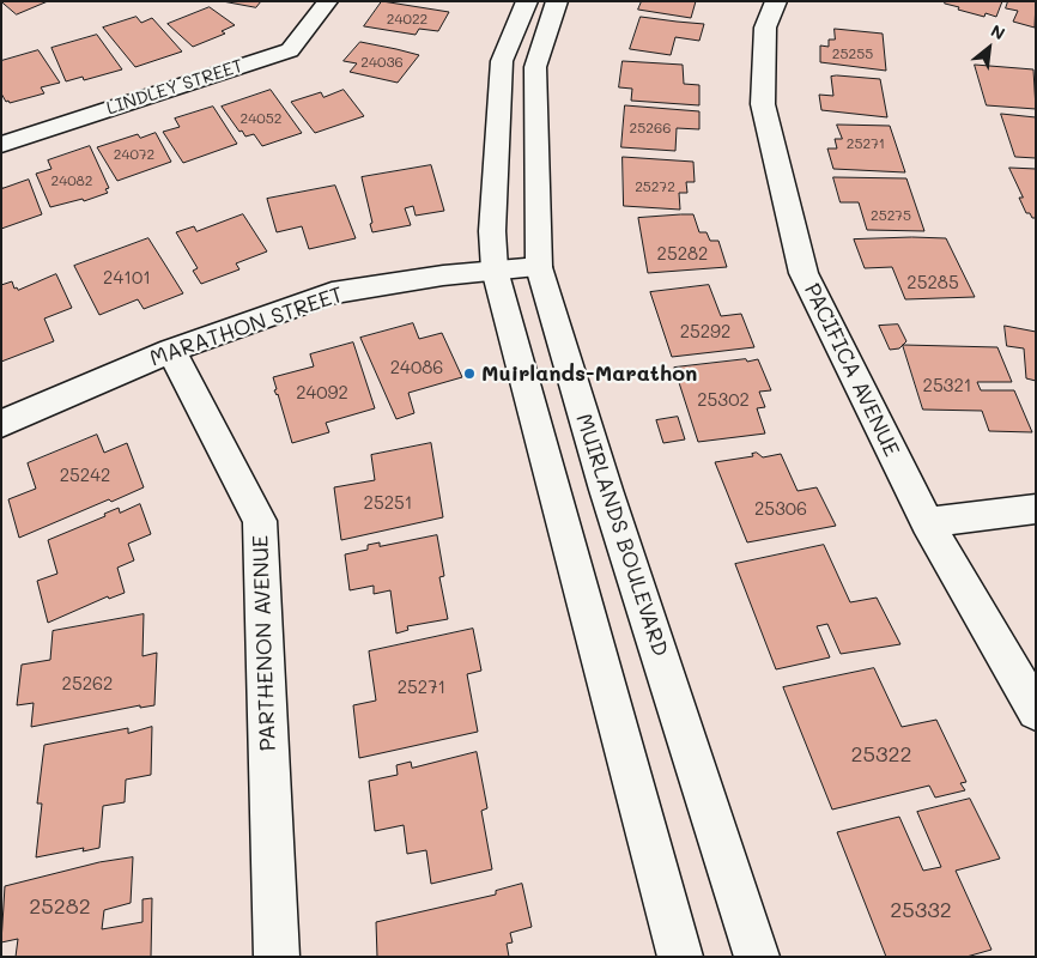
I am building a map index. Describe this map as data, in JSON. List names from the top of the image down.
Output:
{
  "streets": {
    "street": [
      "LINDLEY STREET",
      "MARATHON STREET",
      "PACIFICA AVENUE",
      "MUIRLANDS BOULEVARD",
      "PARTHENON AVENUE"
    ]
  },
  "crossings": [
    ["MARATHON STREET", "MUIRLANDS BOULEVARD"],
    ["MARATHON STREET", "PARTHENON AVENUE"]
  ],
  "places": ["Muirlands-Marathon"],
  "house_numbers": [
    "24022",
    "25255",
    "24036",
    "24052",
    "25266",
    "25271",
    "24072",
    "24082",
    "25272",
    "25275",
    "25282",
    "24101",
    "25285",
    "25292",
    "24086",
    "25321",
    "24092",
    "25302",
    "25242",
    "25251",
    "25306",
    "25262",
    "25271",
    "25322",
    "25282",
    "25332"
  ],
  "north": "top right"
}
